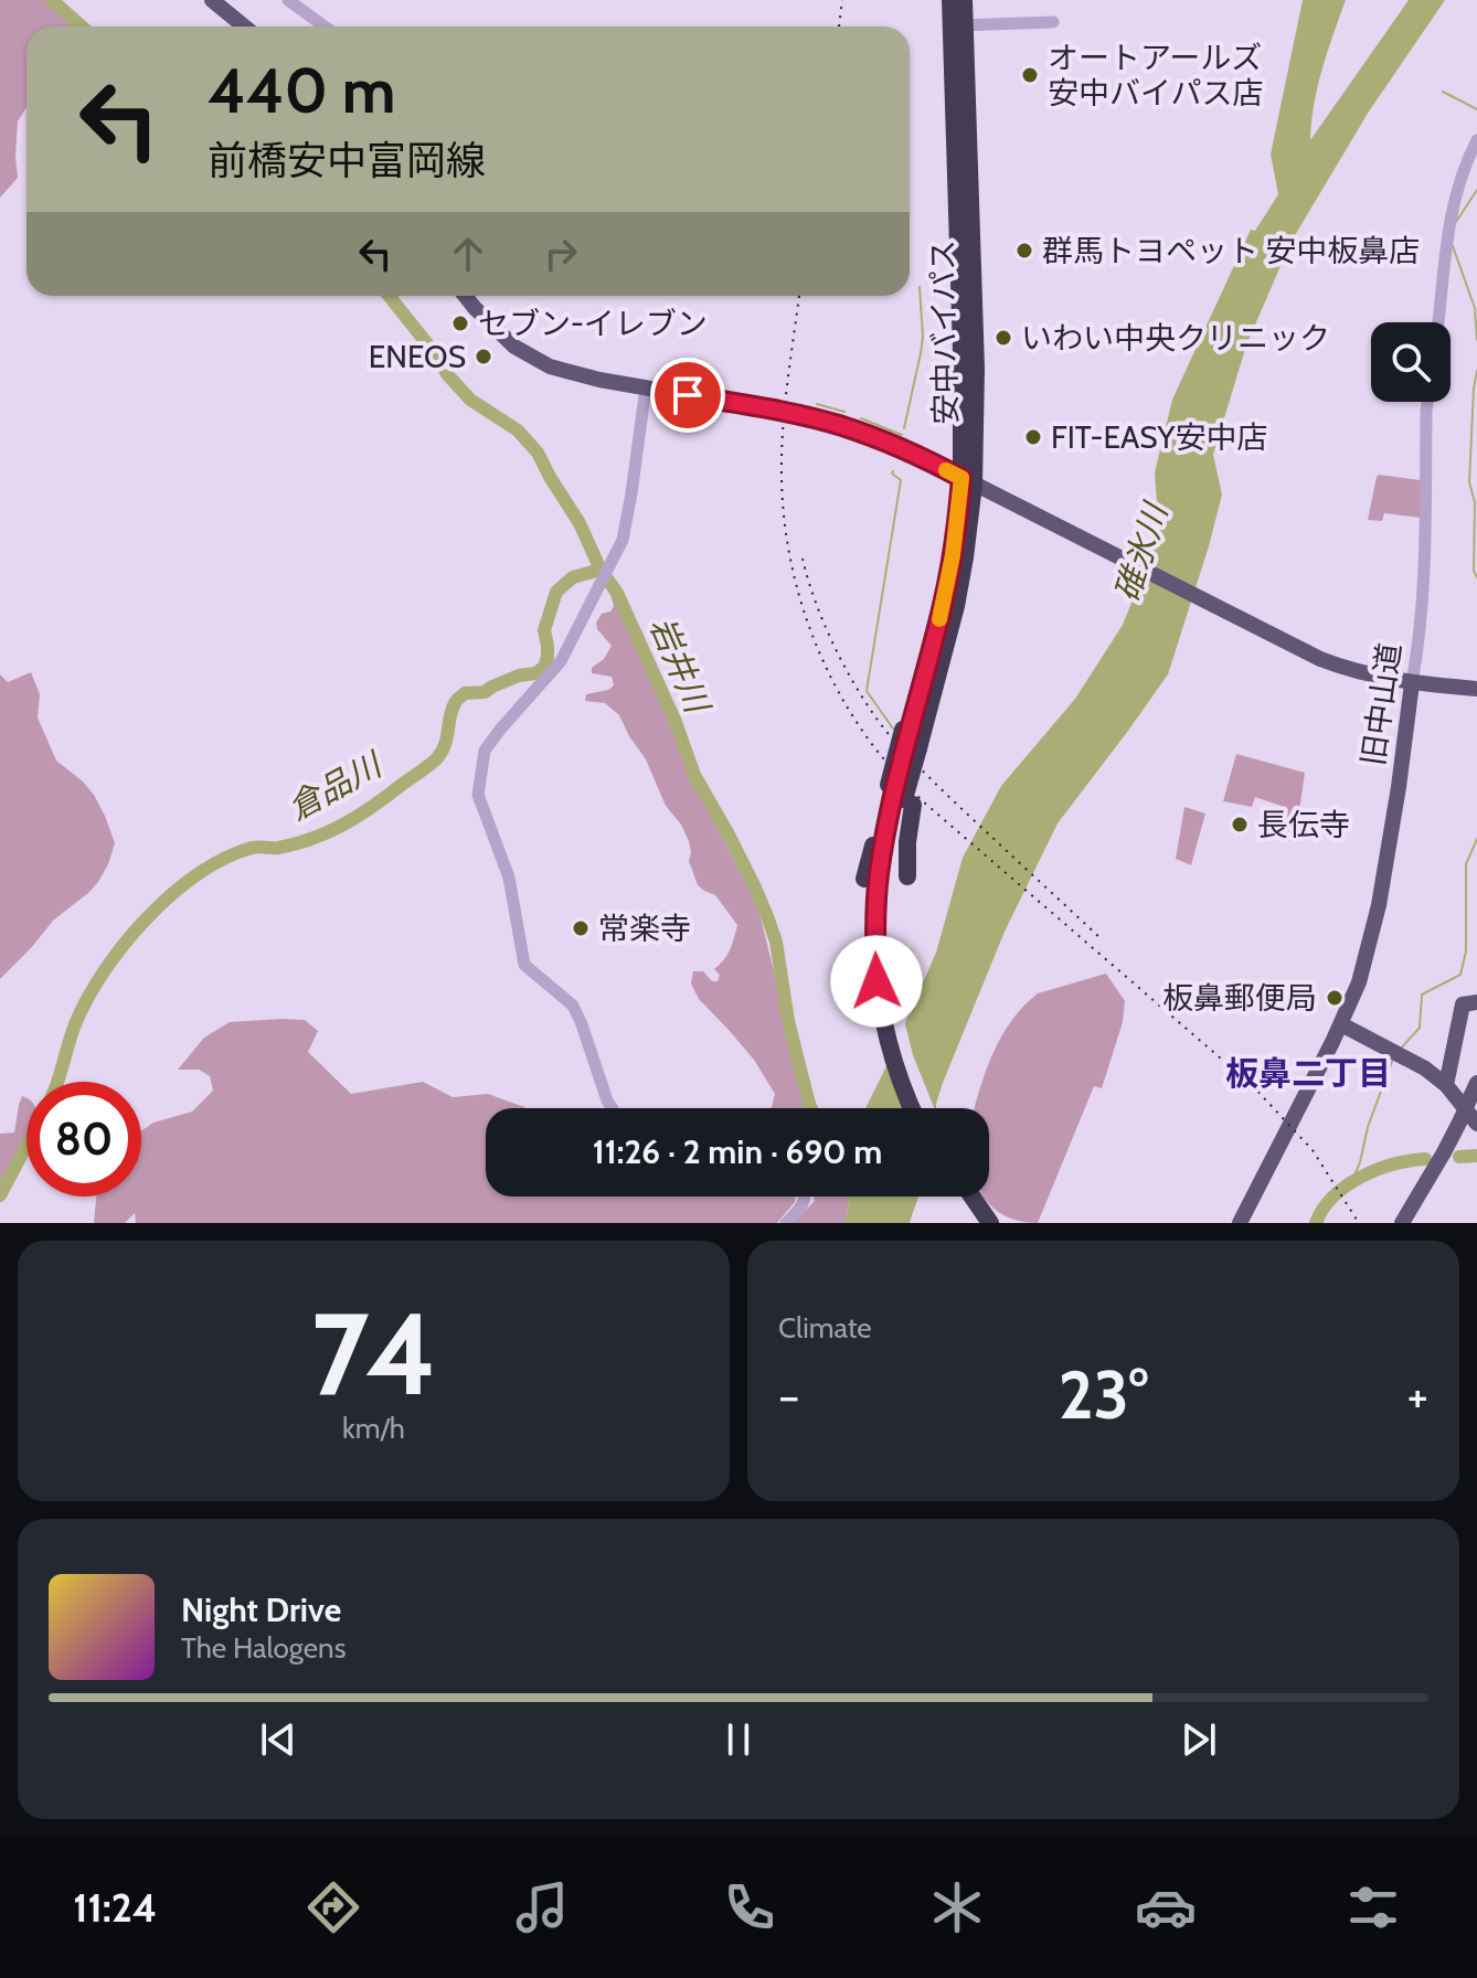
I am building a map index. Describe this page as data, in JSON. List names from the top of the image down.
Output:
{
  "streets": {
    "highway": ["安中バイパス"],
    "main road": ["旧中山道"]
  },
  "districts": ["板鼻二丁目"],
  "water": ["碓氷川", "岩井川", "倉品川"],
  "places": [
    "オートアールズ 安中バイパス店",
    "群馬トヨペット 安中板鼻店",
    "セブン-イレブン",
    "いわい中央クリニック",
    "ENEOS",
    "FIT-EASY安中店",
    "長伝寺",
    "常楽寺",
    "板鼻郵便局"
  ],
  "page": {
    "turn": ["440 m", "前橋安中富岡線"],
    "limit": "80",
    "trip": "11:26 · 2 min · 690 m",
    "tile": [
      ["74", "km/h"],
      "Climate"
    ],
    "heat": ["−", "23°", "+"],
    "song": ["Night Drive", "The Halogens"],
    "tabs": "11:24"
  }
}
